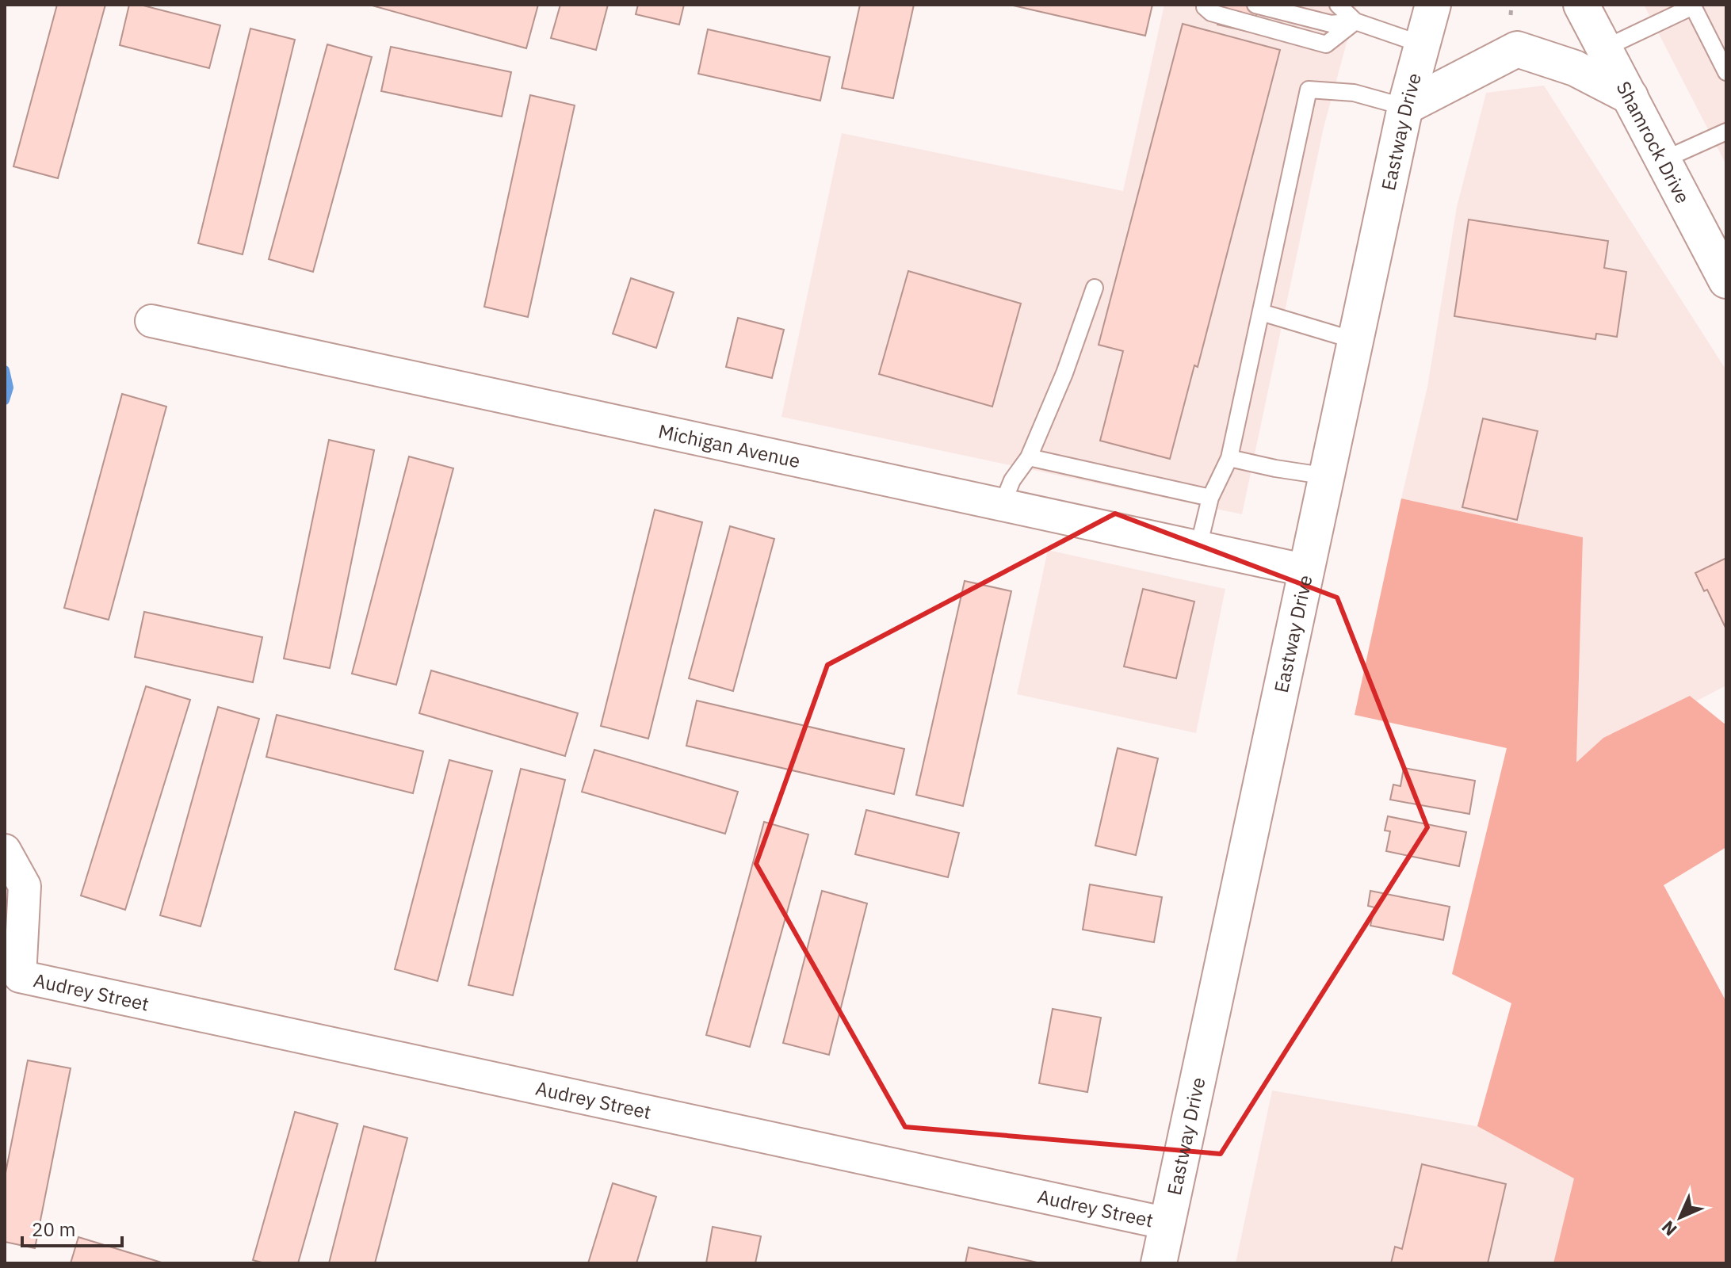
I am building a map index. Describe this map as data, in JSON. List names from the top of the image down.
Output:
{
  "streets": {
    "main road": ["Eastway Drive", "Shamrock Drive"],
    "street": ["Michigan Avenue", "Audrey Street"]
  },
  "crossings": [
    ["Eastway Drive", "Michigan Avenue"],
    ["Eastway Drive", "Audrey Street"]
  ],
  "scale_bar": "20 m",
  "north": "bottom left"
}
